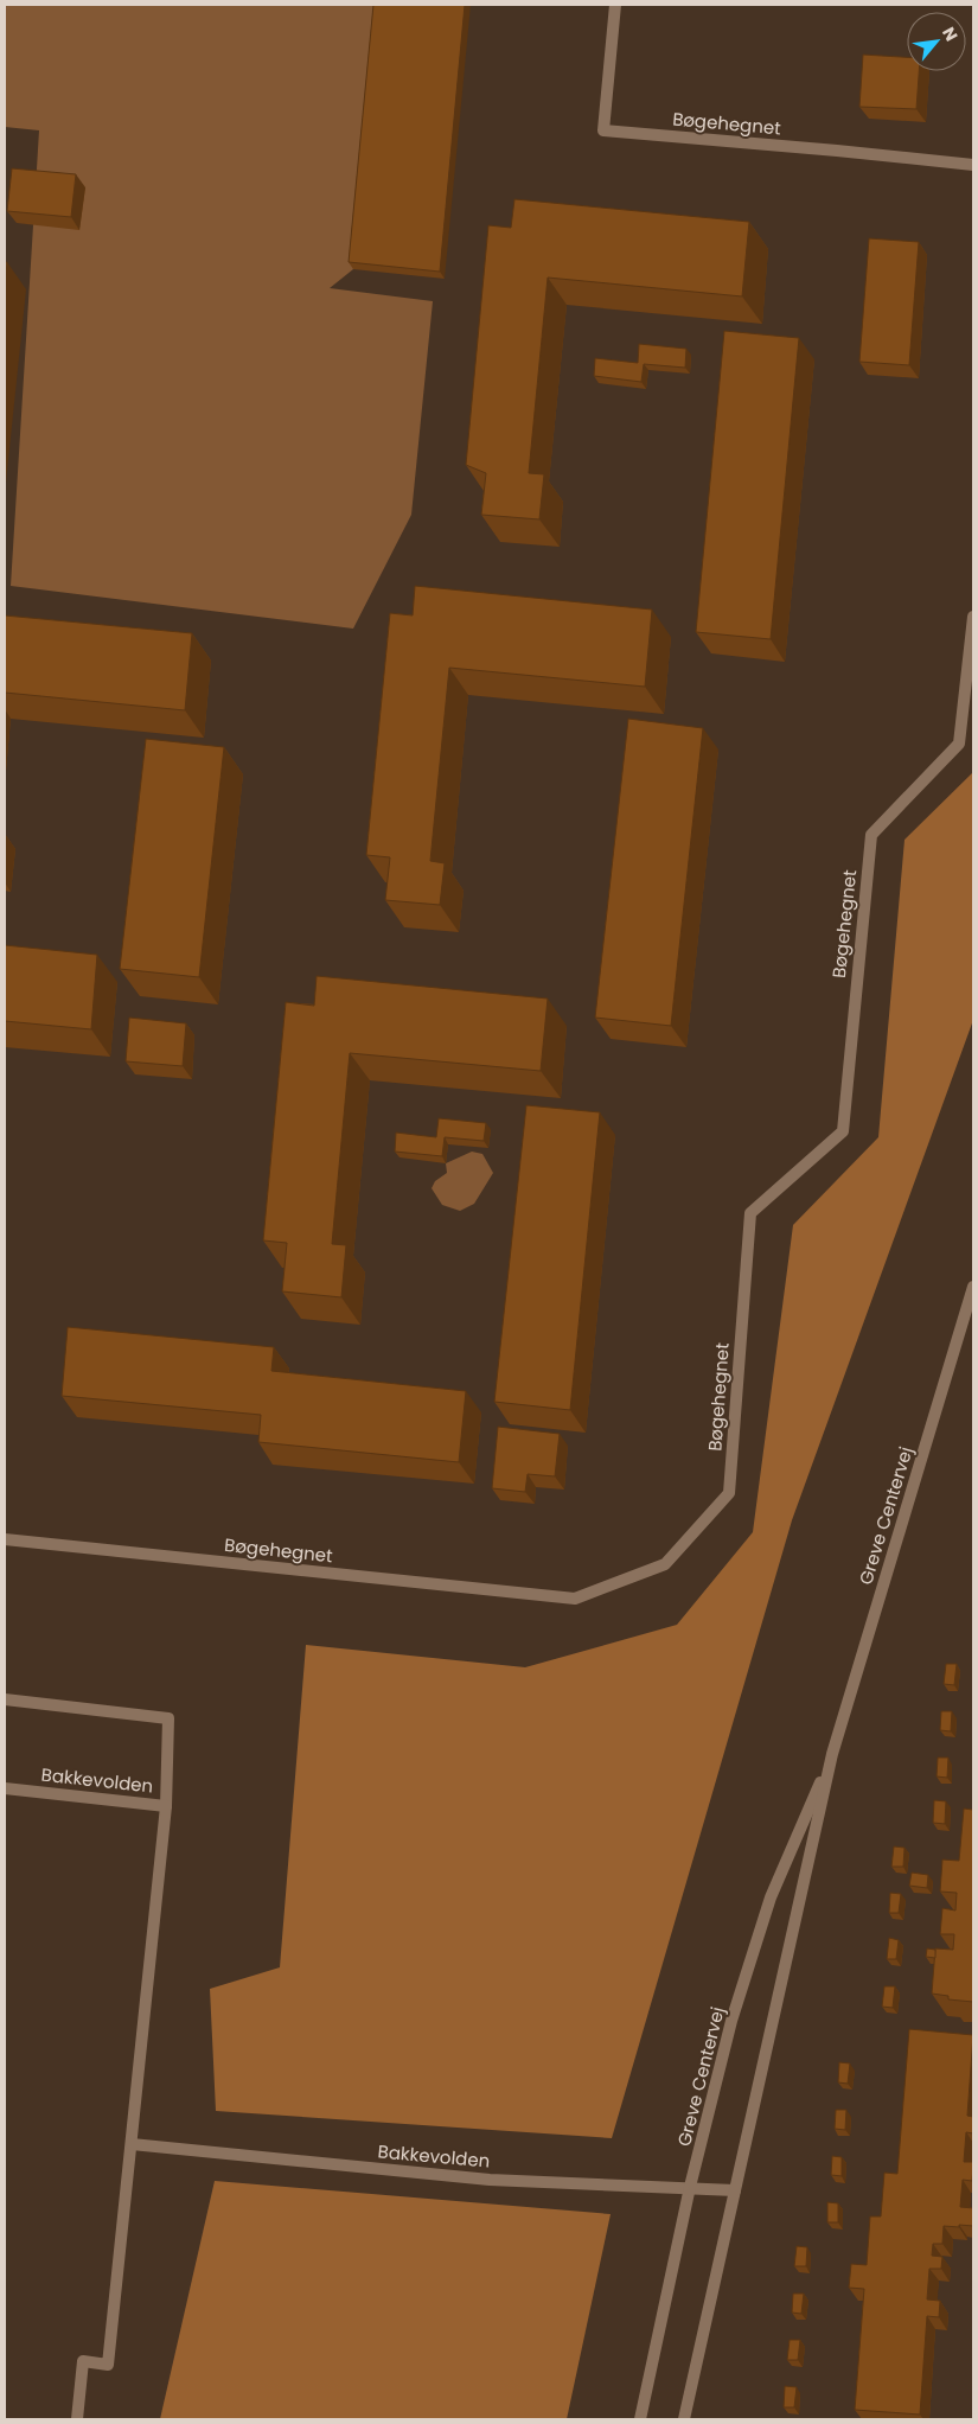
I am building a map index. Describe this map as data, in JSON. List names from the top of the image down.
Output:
{
  "streets": {
    "street": ["Bøgehegnet", "Greve Centervej", "Bakkevolden"]
  },
  "crossings": [
    ["Greve Centervej", "Bakkevolden"]
  ],
  "north": "top right"
}
